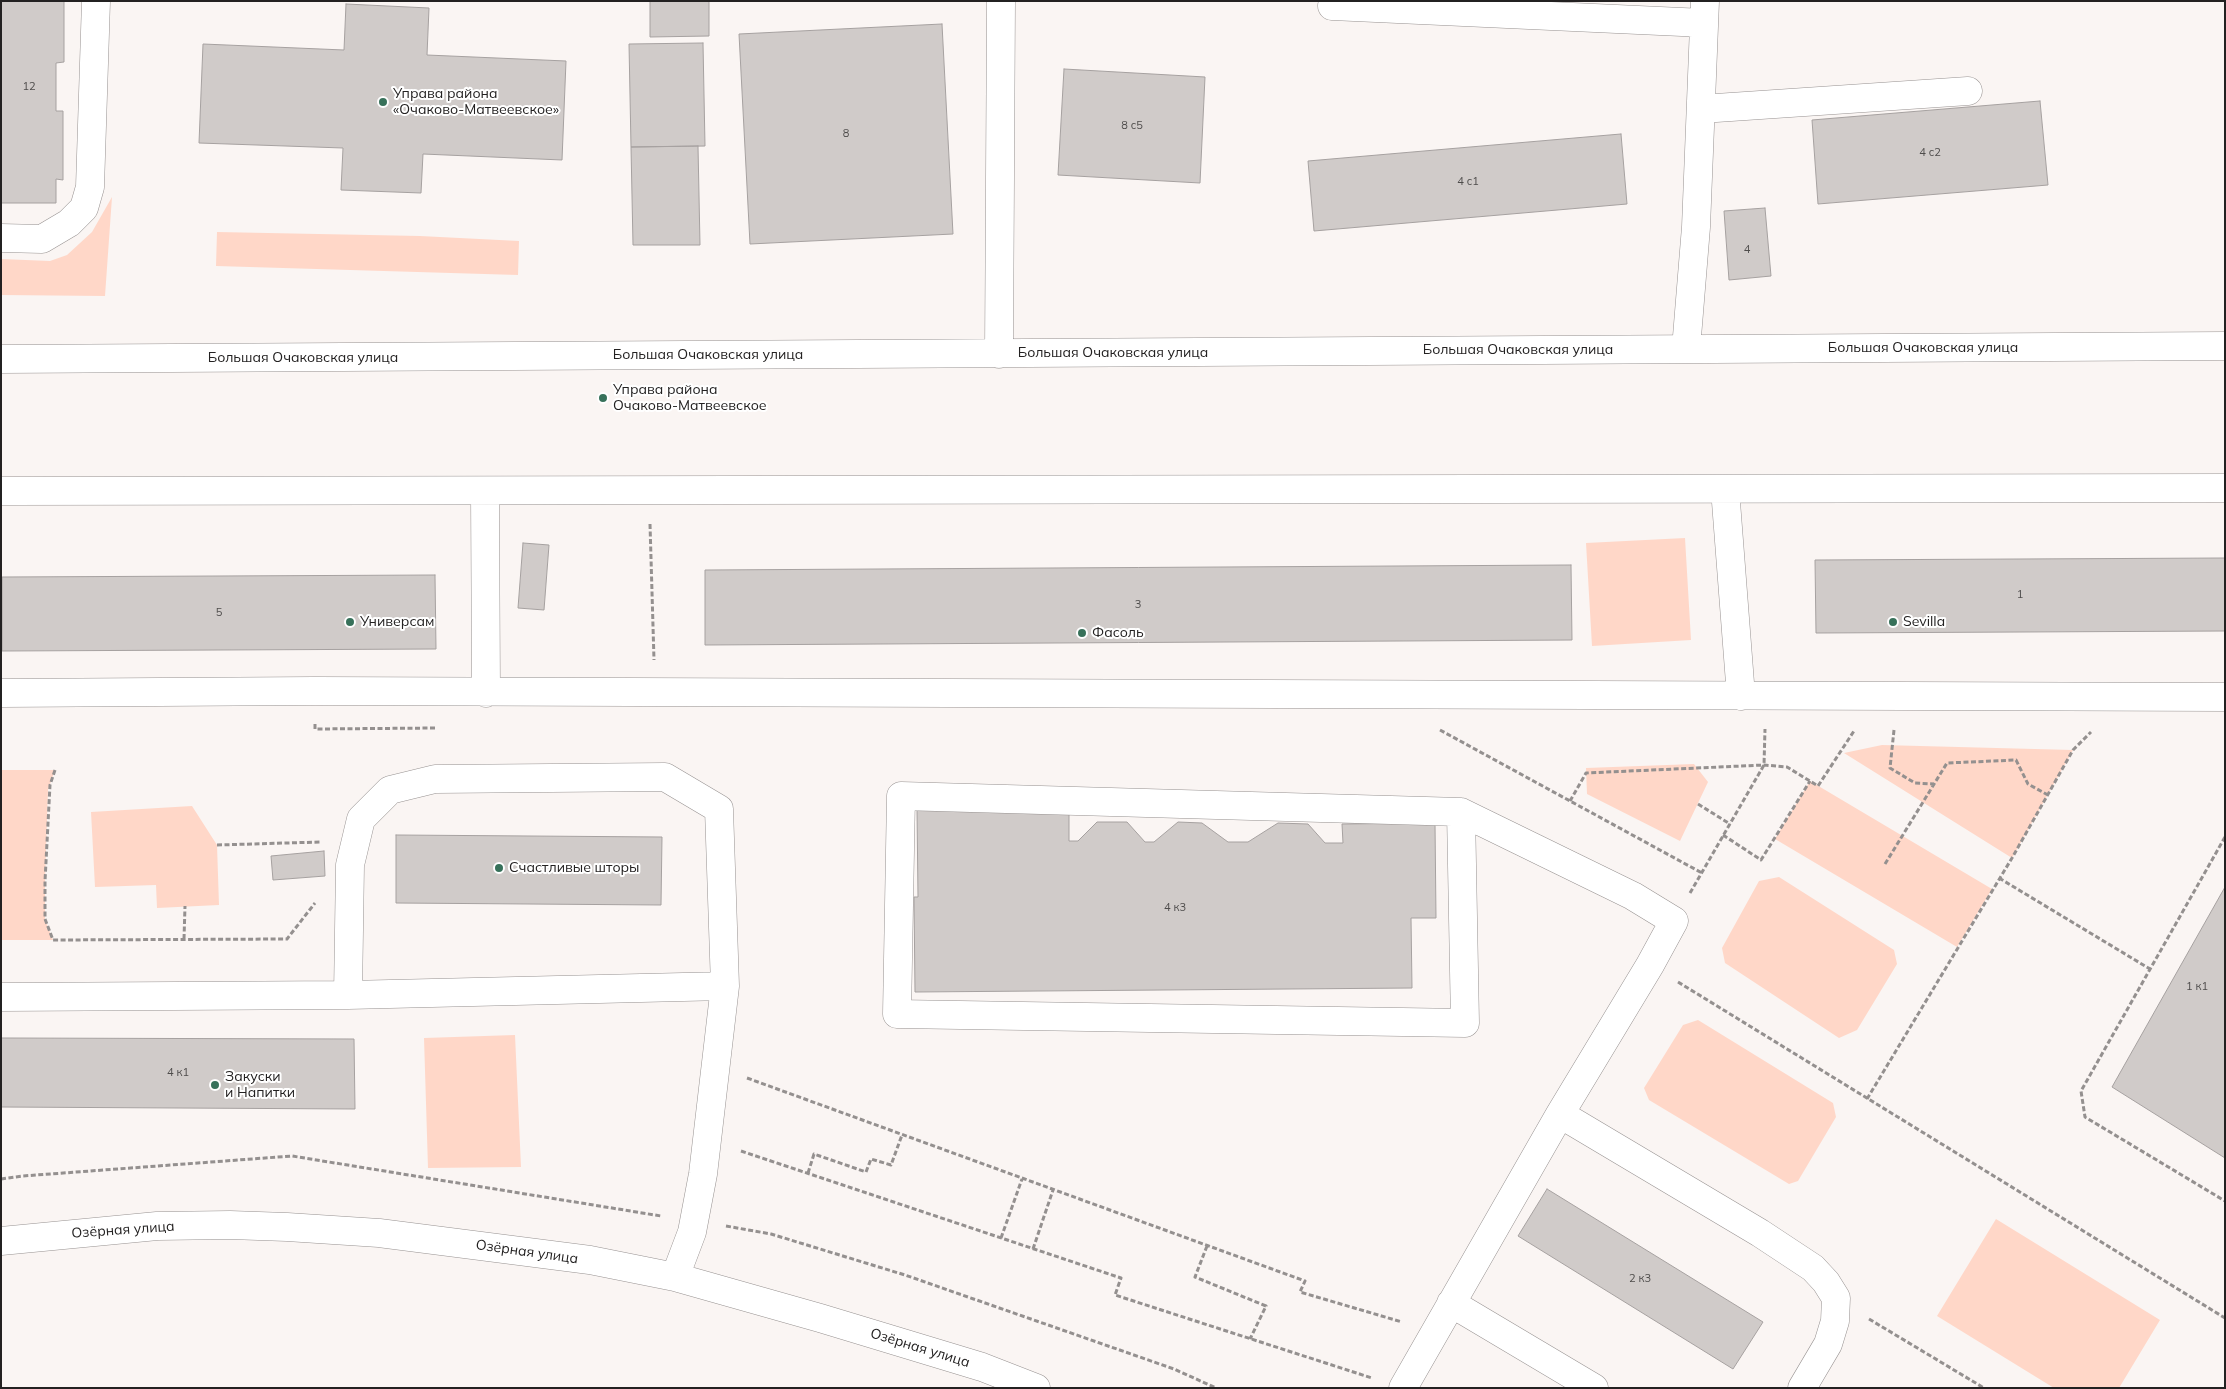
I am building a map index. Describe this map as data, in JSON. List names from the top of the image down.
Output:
{
  "streets": {
    "street": ["Большая Очаковская улица", "Озёрная улица"]
  },
  "places": [
    "Управа района «Очаково-Матвеевское»",
    "Управа района Очаково-Матвеевское",
    "Универсам",
    "Sevilla",
    "Фасоль",
    "Счастливые шторы",
    "Закуски и Напитки"
  ],
  "house_numbers": [
    "12",
    "8 с5",
    "8",
    "4 с2",
    "4 с1",
    "4",
    "1",
    "3",
    "5",
    "4 к3",
    "1 к1",
    "4 к1",
    "2 к3"
  ]
}
